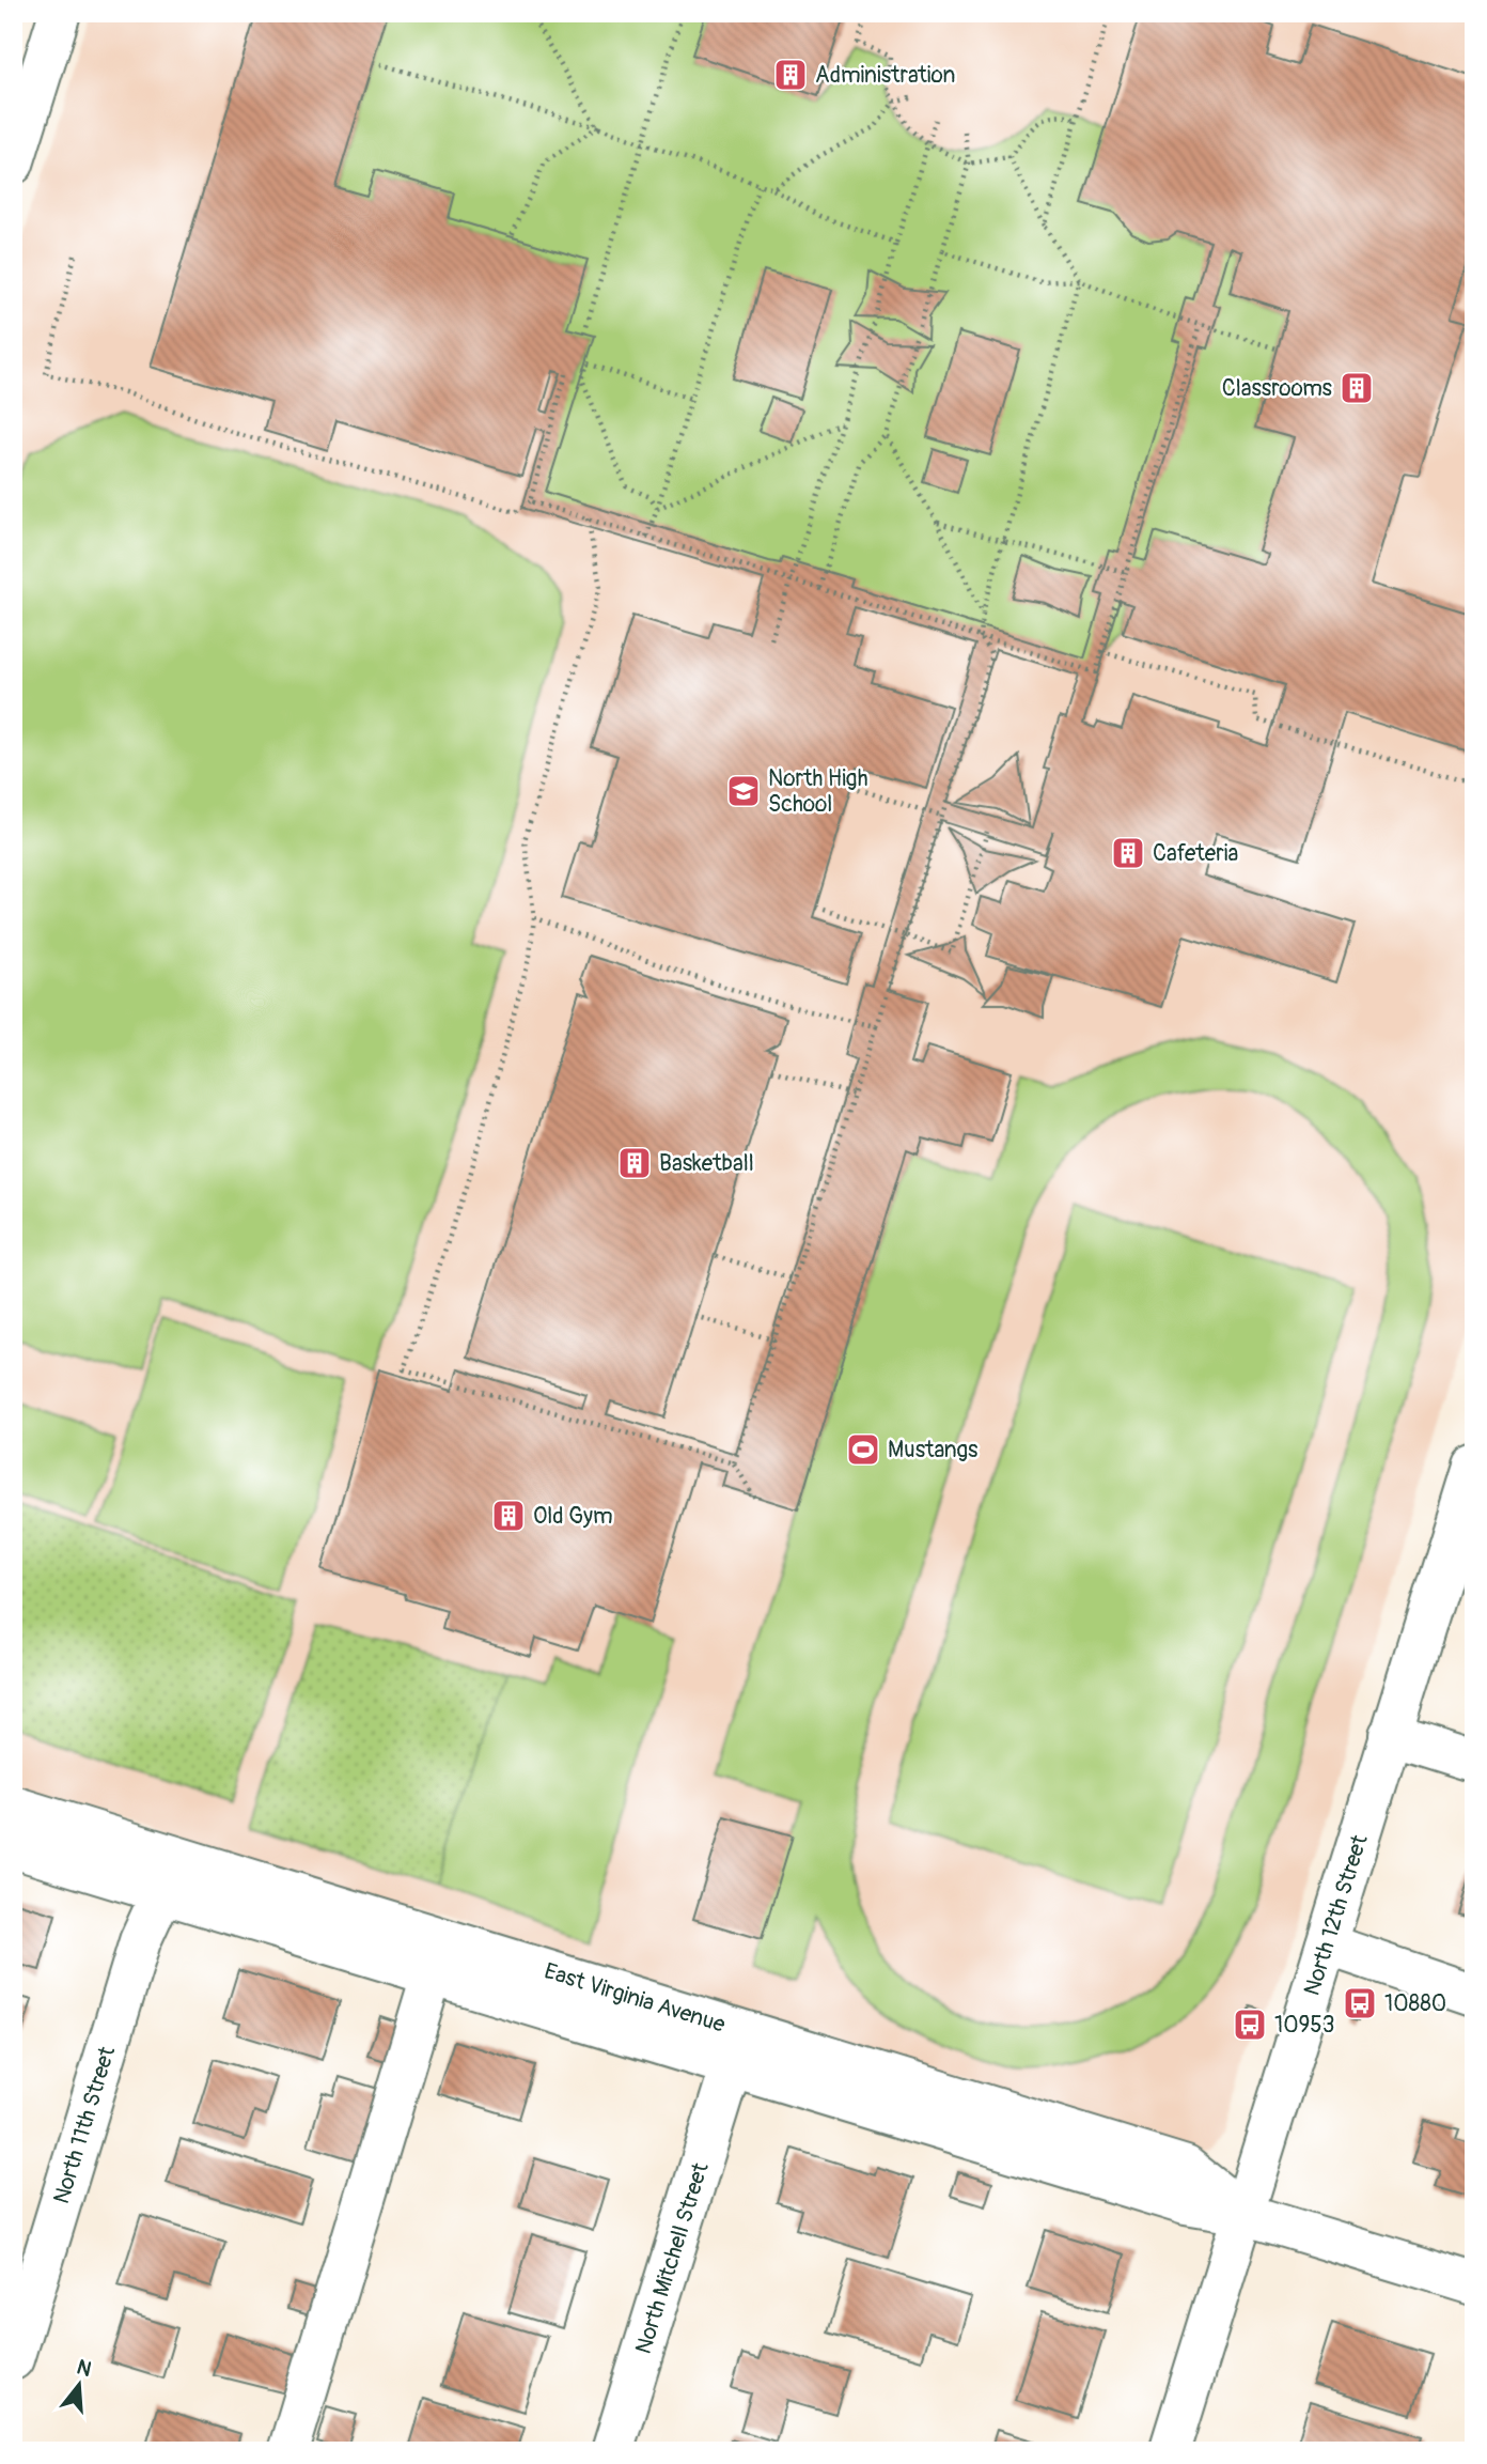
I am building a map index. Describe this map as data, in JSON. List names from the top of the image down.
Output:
{
  "streets": {
    "street": [
      "North 12th Street",
      "East Virginia Avenue",
      "North 11th Street",
      "North Mitchell Street"
    ]
  },
  "crossings": [
    ["North 12th Street", "East Virginia Avenue"],
    ["East Virginia Avenue", "North 11th Street"],
    ["East Virginia Avenue", "North Mitchell Street"]
  ],
  "places": {
    "building": [
      "Administration",
      "Classrooms",
      "Cafeteria",
      "Basketball",
      "Old Gym"
    ],
    "school or university": ["North High School"],
    "sports": ["Mustangs"],
    "bus stop": ["10880", "10953"]
  },
  "north": "top"
}
